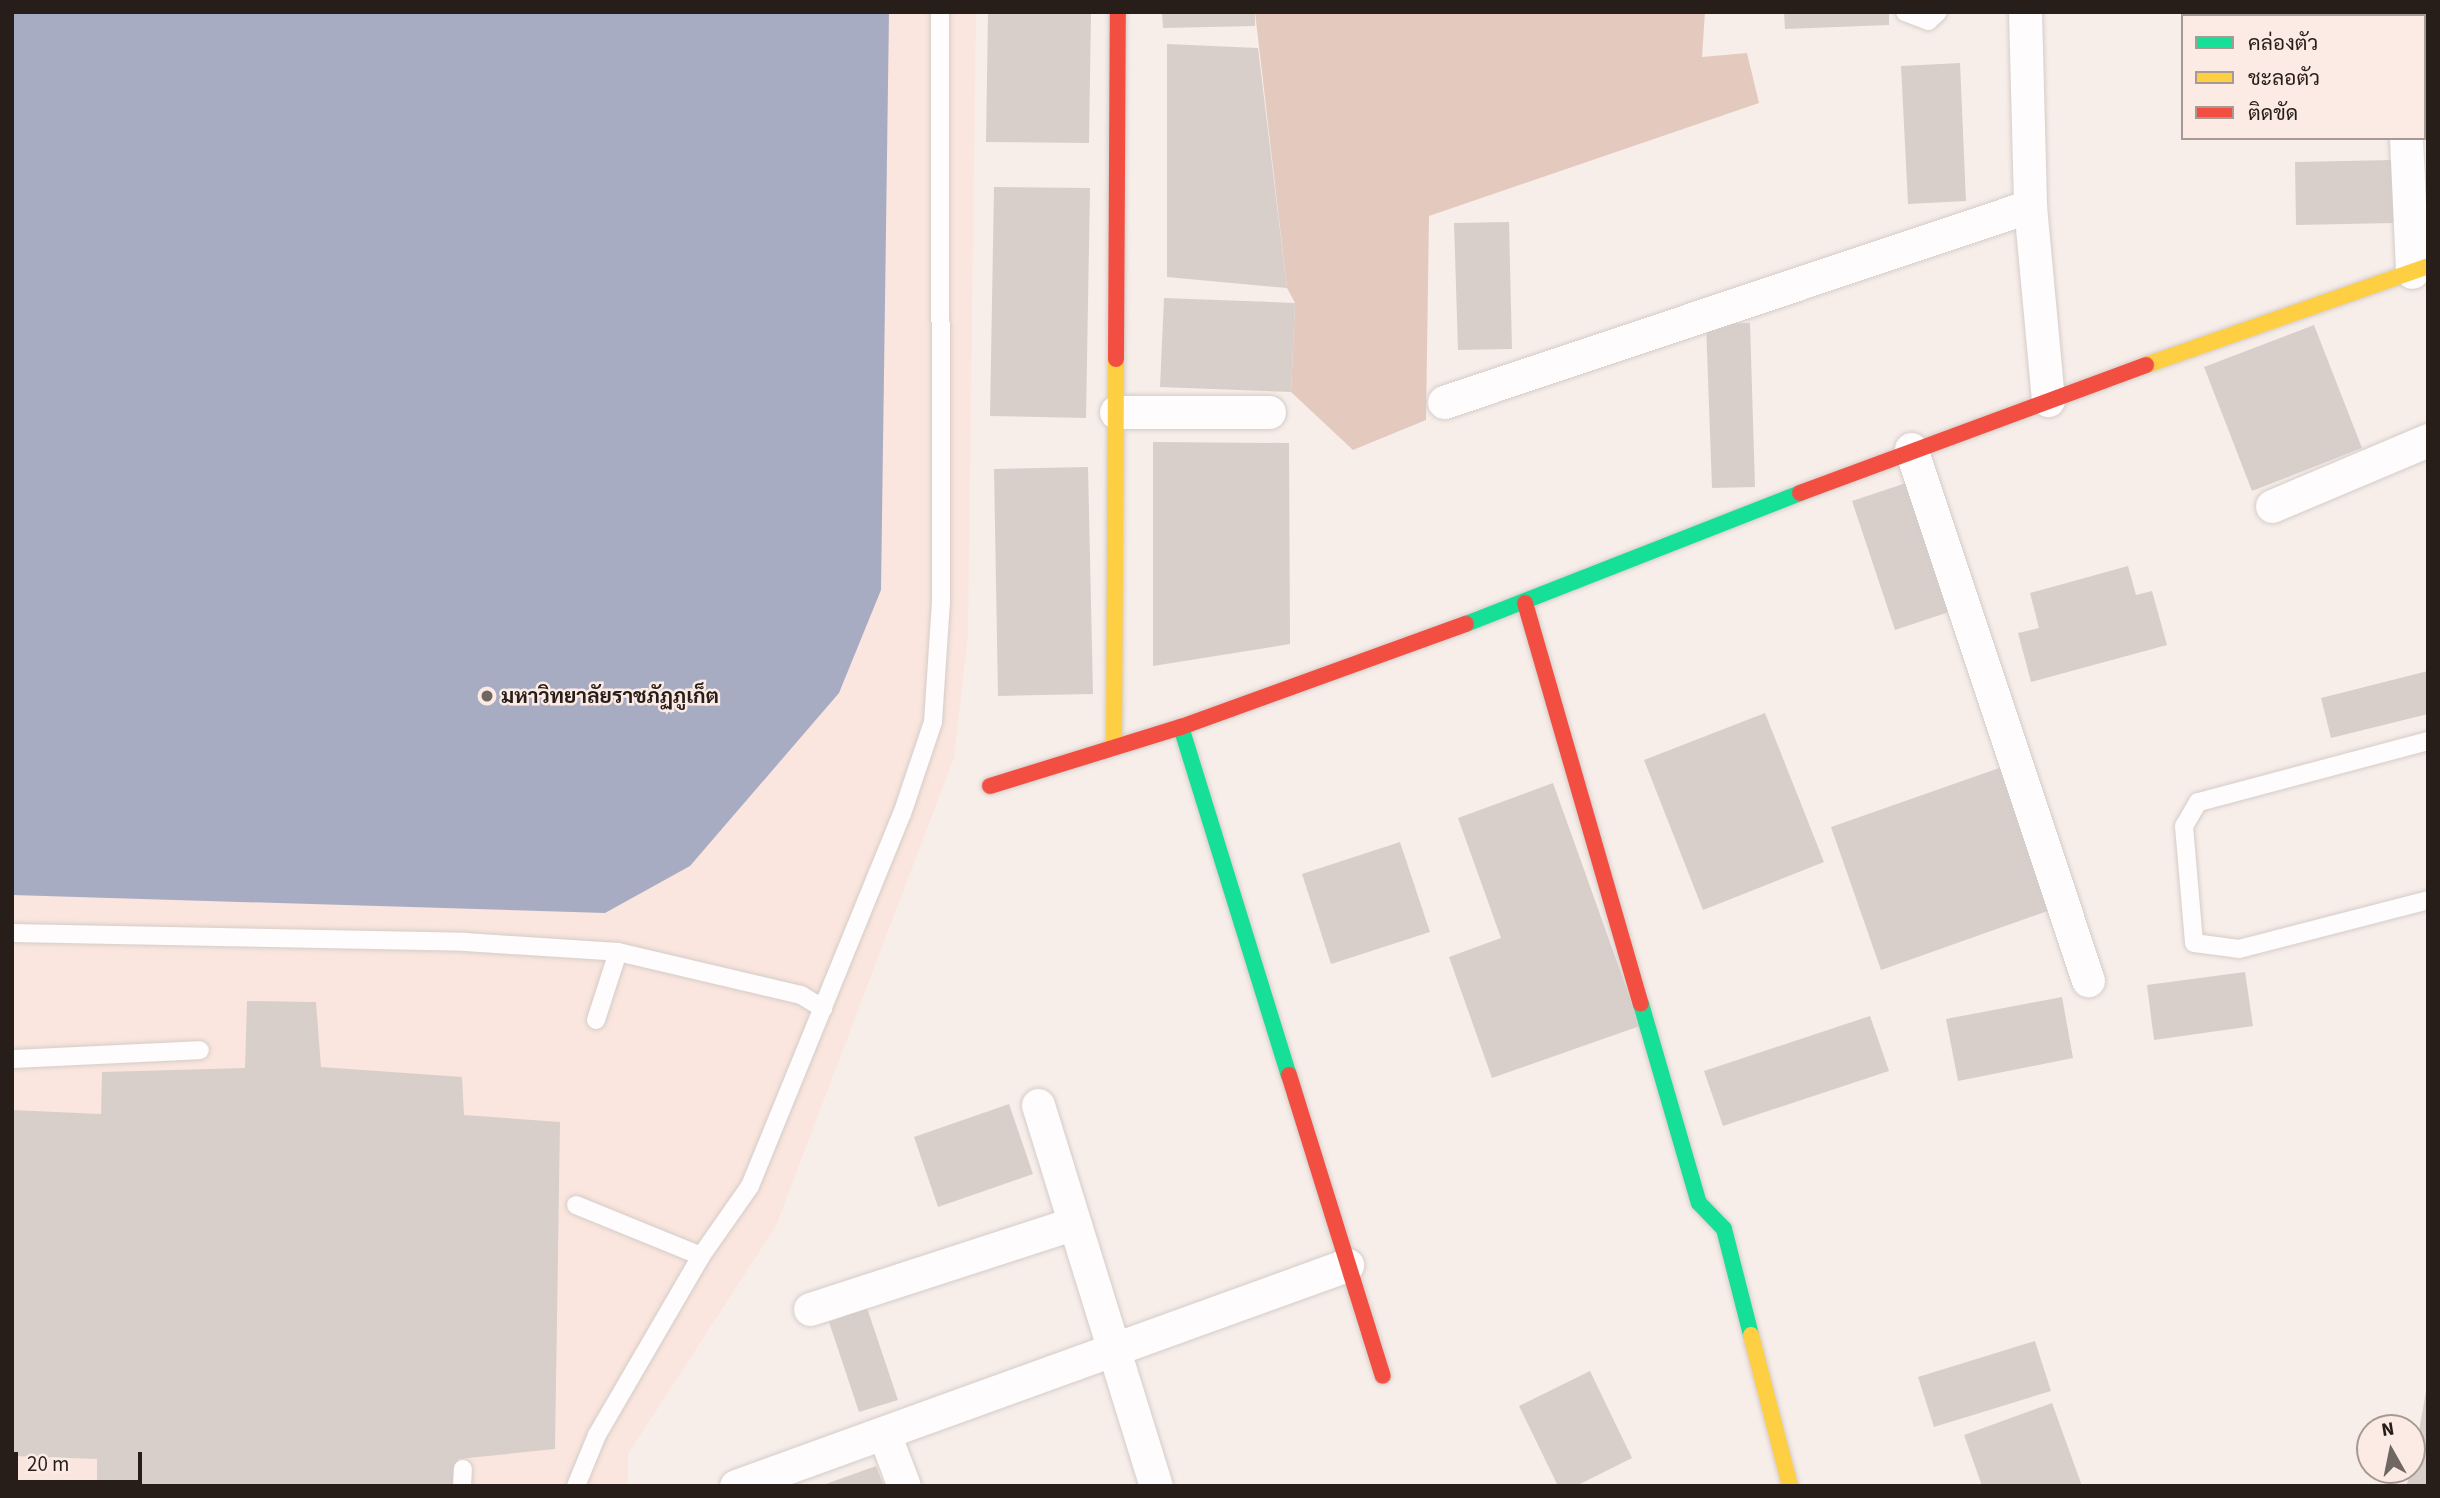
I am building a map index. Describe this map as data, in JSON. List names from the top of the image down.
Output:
{
  "places": ["มหาวิทยาลัยราชภัฏภูเก็ต"],
  "legend": ["คล่องตัว", "ชะลอตัว", "ติดขัด"],
  "scale_bar": "20 m",
  "north": "top"
}
